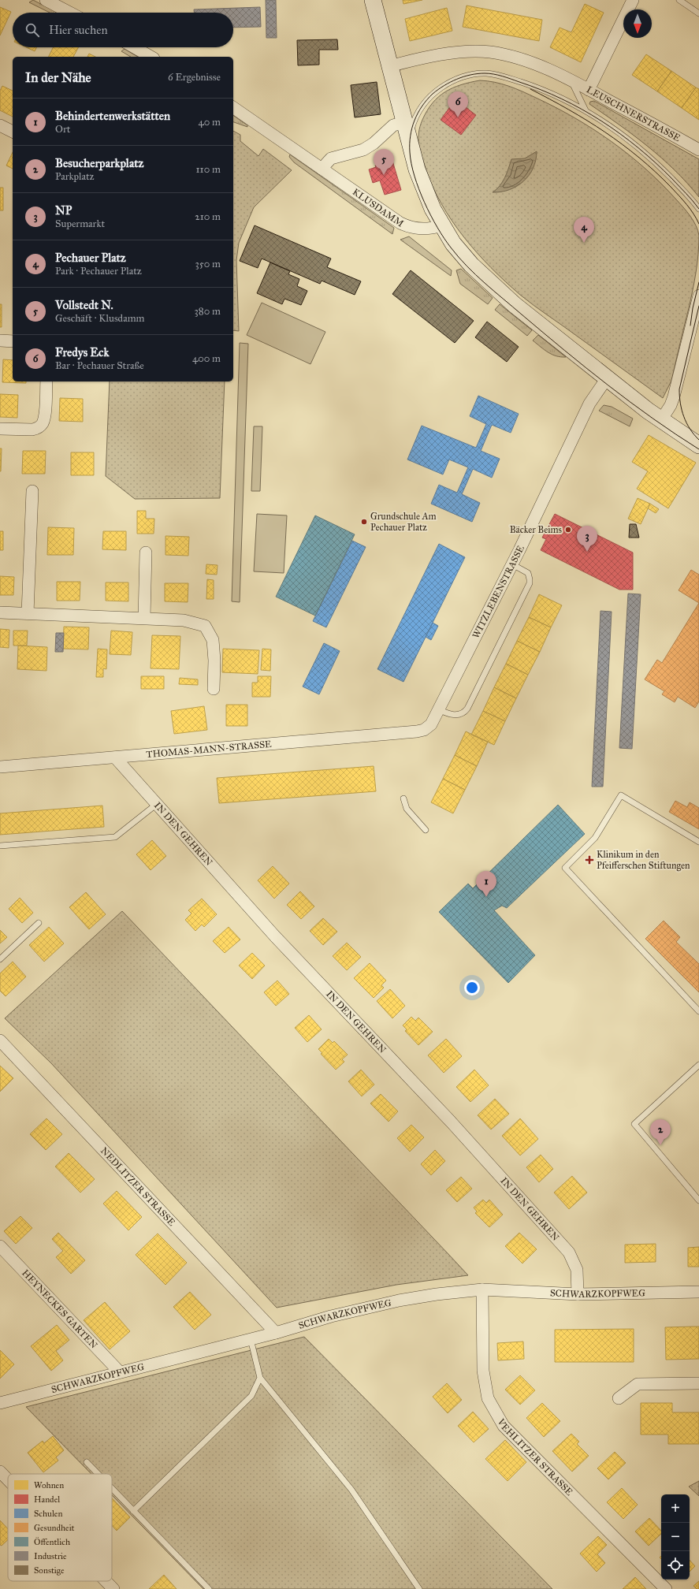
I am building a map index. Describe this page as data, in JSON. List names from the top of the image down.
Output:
{
  "streets": {
    "street": [
      "LEUSCHNERSTRASSE",
      "KLUSDAMM",
      "WITZLEBENSTRASSE",
      "THOMAS-MANN-STRASSE",
      "IN DEN GEHREN",
      "NEDLITZER STRASSE",
      "SCHWARZKOPFWEG",
      "HEYNECKES GARTEN",
      "VEHLITZER STRASSE"
    ]
  },
  "crossings": [
    ["WITZLEBENSTRASSE", "THOMAS-MANN-STRASSE"],
    ["THOMAS-MANN-STRASSE", "IN DEN GEHREN"],
    ["IN DEN GEHREN", "SCHWARZKOPFWEG"],
    ["NEDLITZER STRASSE", "SCHWARZKOPFWEG"],
    ["SCHWARZKOPFWEG", "HEYNECKES GARTEN"],
    ["SCHWARZKOPFWEG", "VEHLITZER STRASSE"]
  ],
  "places": {
    "other": ["Grundschule Am Pechauer Platz", "Bäcker Beims"],
    "health": ["Klinikum in den Pfeifferschen Stiftungen"]
  },
  "legend": [
    "Wohnen",
    "Handel",
    "Schulen",
    "Gesundheit",
    "Öffentlich",
    "Industrie",
    "Sonstige"
  ],
  "north": "bottom",
  "page": {
    "search": "Hier suchen",
    "heading": ["In der Nähe", "6 Ergebnisse"],
    "pins": [
      "6",
      "5",
      "4",
      "3",
      "1",
      "2"
    ],
    "list": [
      {
        "mark": "1",
        "name": "Behindertenwerkstätten",
        "note": "Ort",
        "value": "40 m"
      },
      {
        "mark": "2",
        "name": "Besucherparkplatz",
        "note": "Parkplatz",
        "value": "110 m"
      },
      {
        "mark": "3",
        "name": "NP",
        "note": "Supermarkt",
        "value": "210 m"
      },
      {
        "mark": "4",
        "name": "Pechauer Platz",
        "note": "Park · Pechauer Platz",
        "value": "350 m"
      },
      {
        "mark": "5",
        "name": "Vollstedt N.",
        "note": "Geschäft · Klusdamm",
        "value": "380 m"
      },
      {
        "mark": "6",
        "name": "Fredys Eck",
        "note": "Bar · Pechauer Straße",
        "value": "400 m"
      }
    ],
    "map_buttons": ["+", "−"]
  }
}
